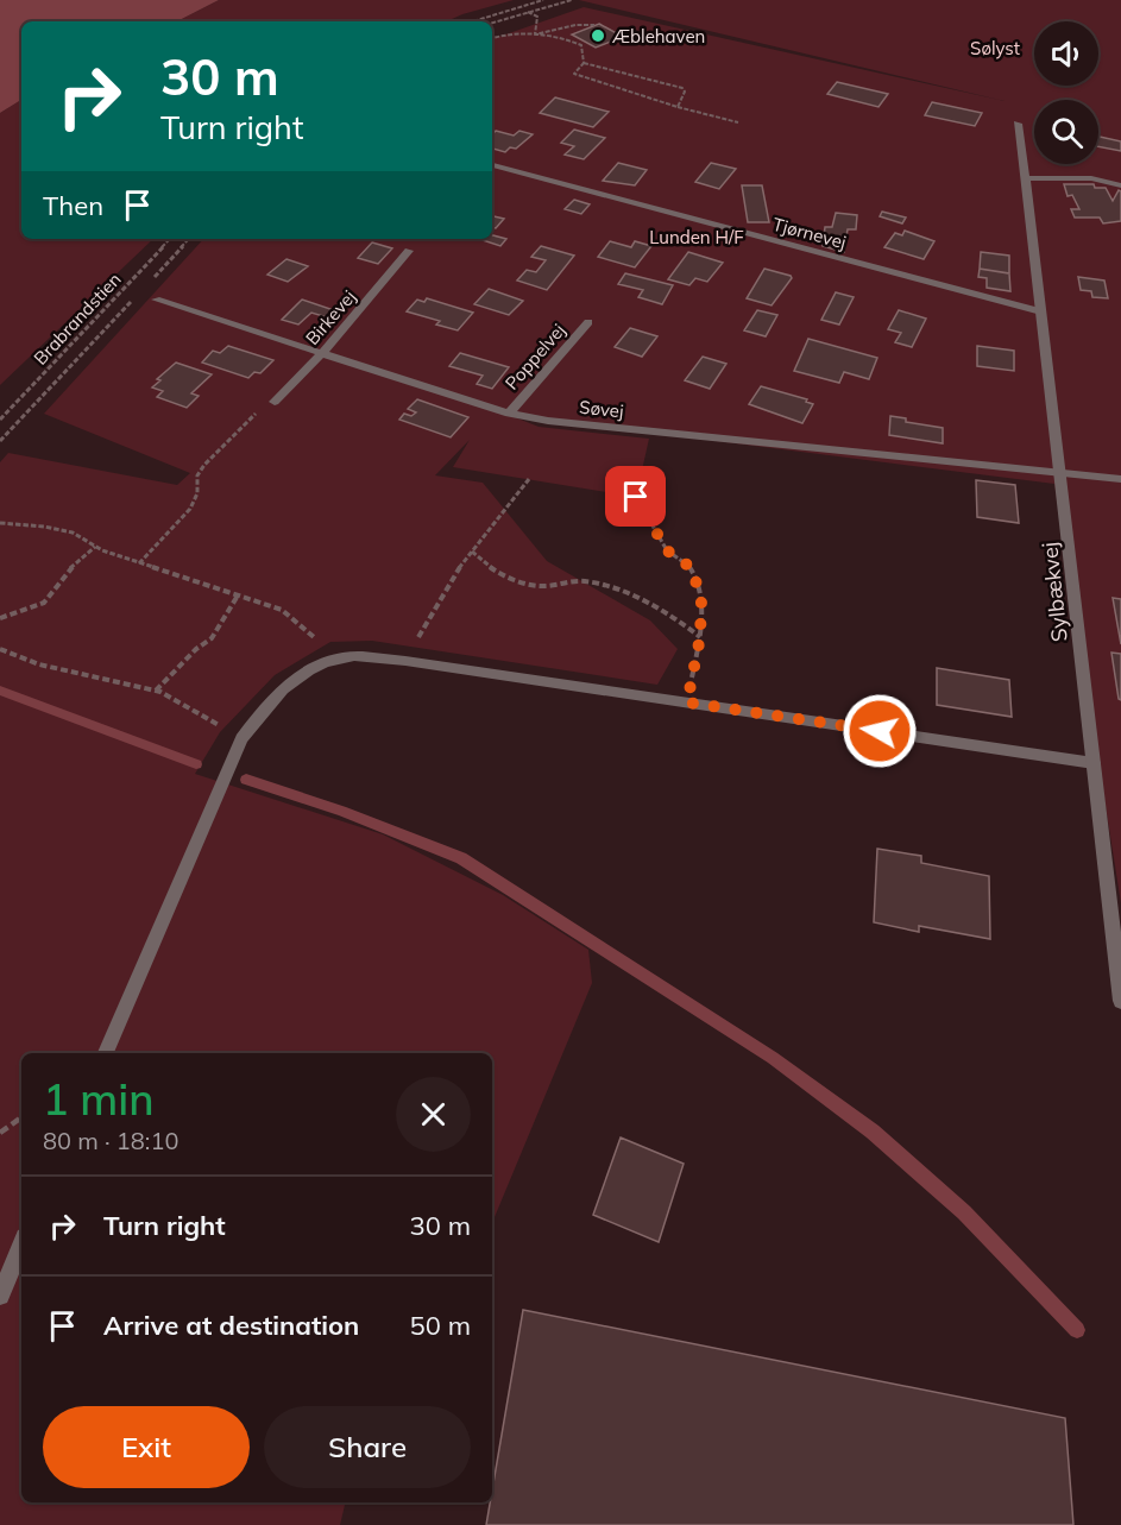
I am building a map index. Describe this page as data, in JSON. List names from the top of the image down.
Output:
{
  "streets": {
    "street": [
      "Tjørnevej",
      "Birkevej",
      "Poppelvej",
      "Søvej",
      "Sylbækvej"
    ],
    "path": ["Brabrandstien"]
  },
  "crossings": [
    ["Tjørnevej", "Sylbækvej"],
    ["Birkevej", "Søvej"],
    ["Poppelvej", "Søvej"],
    ["Søvej", "Sylbækvej"]
  ],
  "parks": ["Sølyst", "Lunden H/F"],
  "places": ["Æblehaven"],
  "page": {
    "turn": ["30 m", "Turn right"],
    "then": "Then",
    "heading": ["1 min", "80 m · 18:10"],
    "list": [
      {
        "name": "Turn right",
        "value": "30 m"
      },
      {
        "name": "Arrive at destination",
        "value": "50 m"
      }
    ],
    "buttons": ["Exit", "Share"]
  }
}
